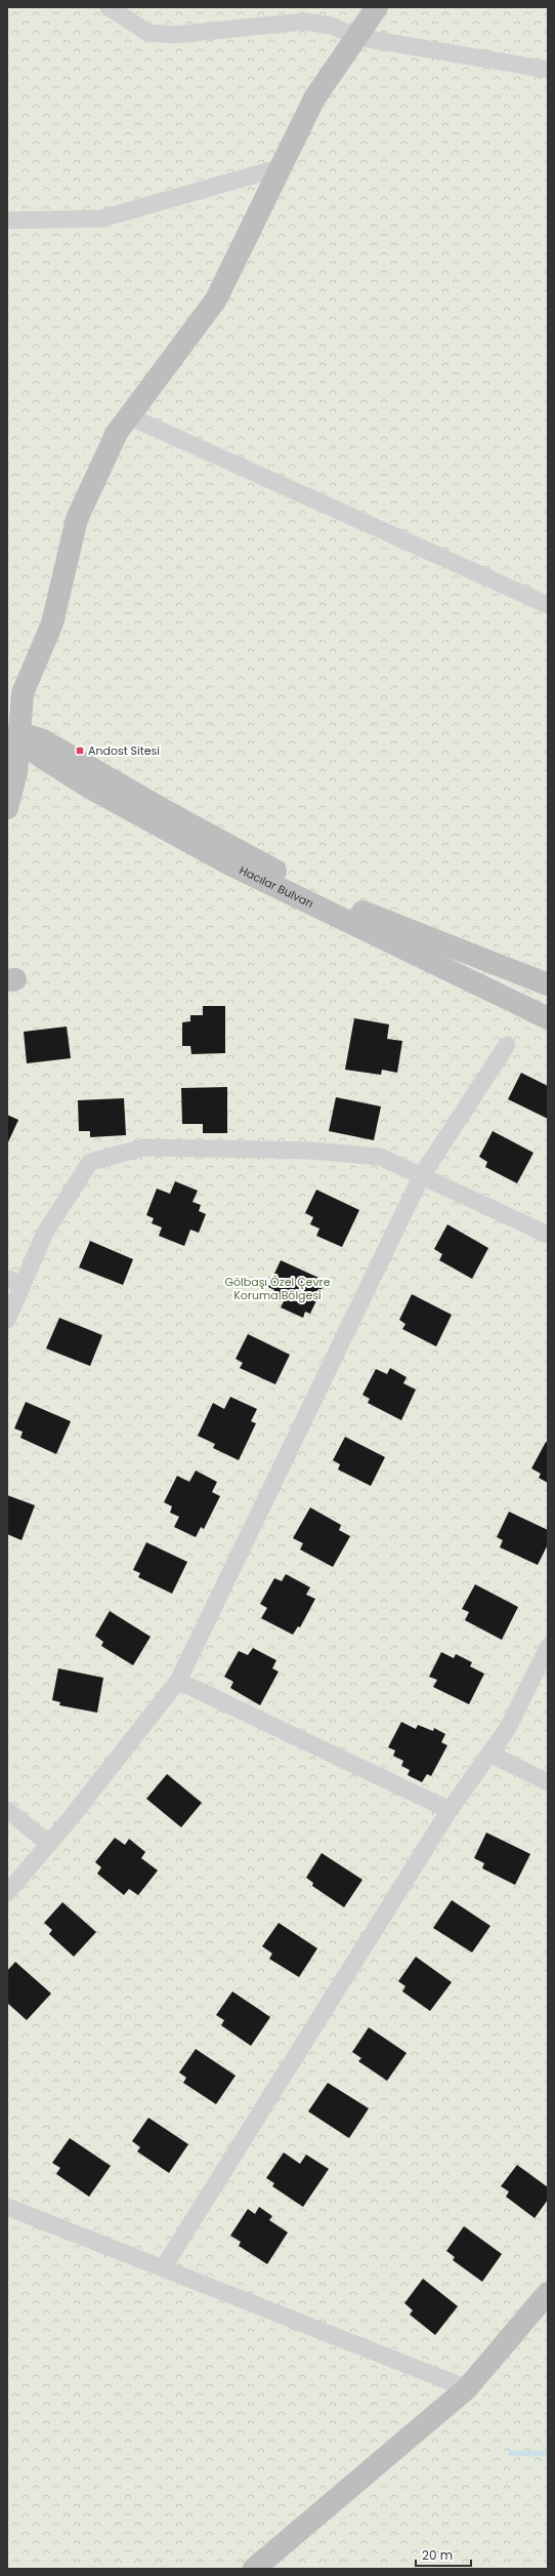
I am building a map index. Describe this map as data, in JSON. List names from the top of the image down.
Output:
{
  "streets": {
    "street": ["Hacılar Bulvarı"]
  },
  "parks": ["Gölbaşı Özel Çevre Koruma Bölgesi"],
  "places": {
    "transit": ["Andost Sitesi"]
  },
  "scale_bar": "20 m"
}
